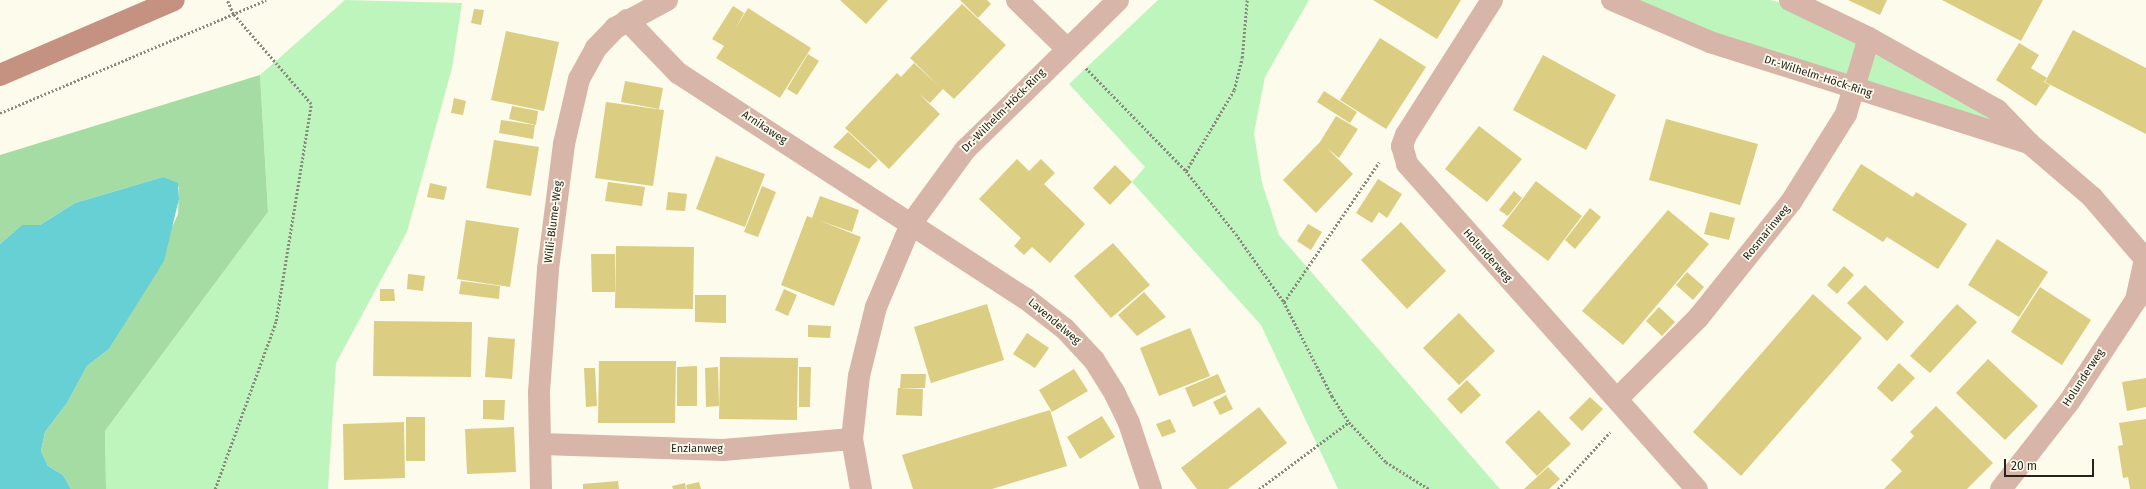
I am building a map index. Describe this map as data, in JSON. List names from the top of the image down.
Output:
{
  "streets": {
    "street": [
      "Dr.-Wilhelm-Höck-Ring",
      "Arnikaweg",
      "Willi-Blume-Weg",
      "Rosmarinweg",
      "Holunderweg",
      "Lavendelweg",
      "Enzianweg"
    ]
  },
  "crossings": [
    ["Dr.-Wilhelm-Höck-Ring", "Arnikaweg"],
    ["Dr.-Wilhelm-Höck-Ring", "Rosmarinweg"],
    ["Dr.-Wilhelm-Höck-Ring", "Holunderweg"],
    ["Dr.-Wilhelm-Höck-Ring", "Lavendelweg"],
    ["Dr.-Wilhelm-Höck-Ring", "Enzianweg"],
    ["Arnikaweg", "Willi-Blume-Weg"],
    ["Arnikaweg", "Lavendelweg"],
    ["Willi-Blume-Weg", "Enzianweg"],
    ["Rosmarinweg", "Holunderweg"]
  ],
  "scale_bar": "20 m"
}
